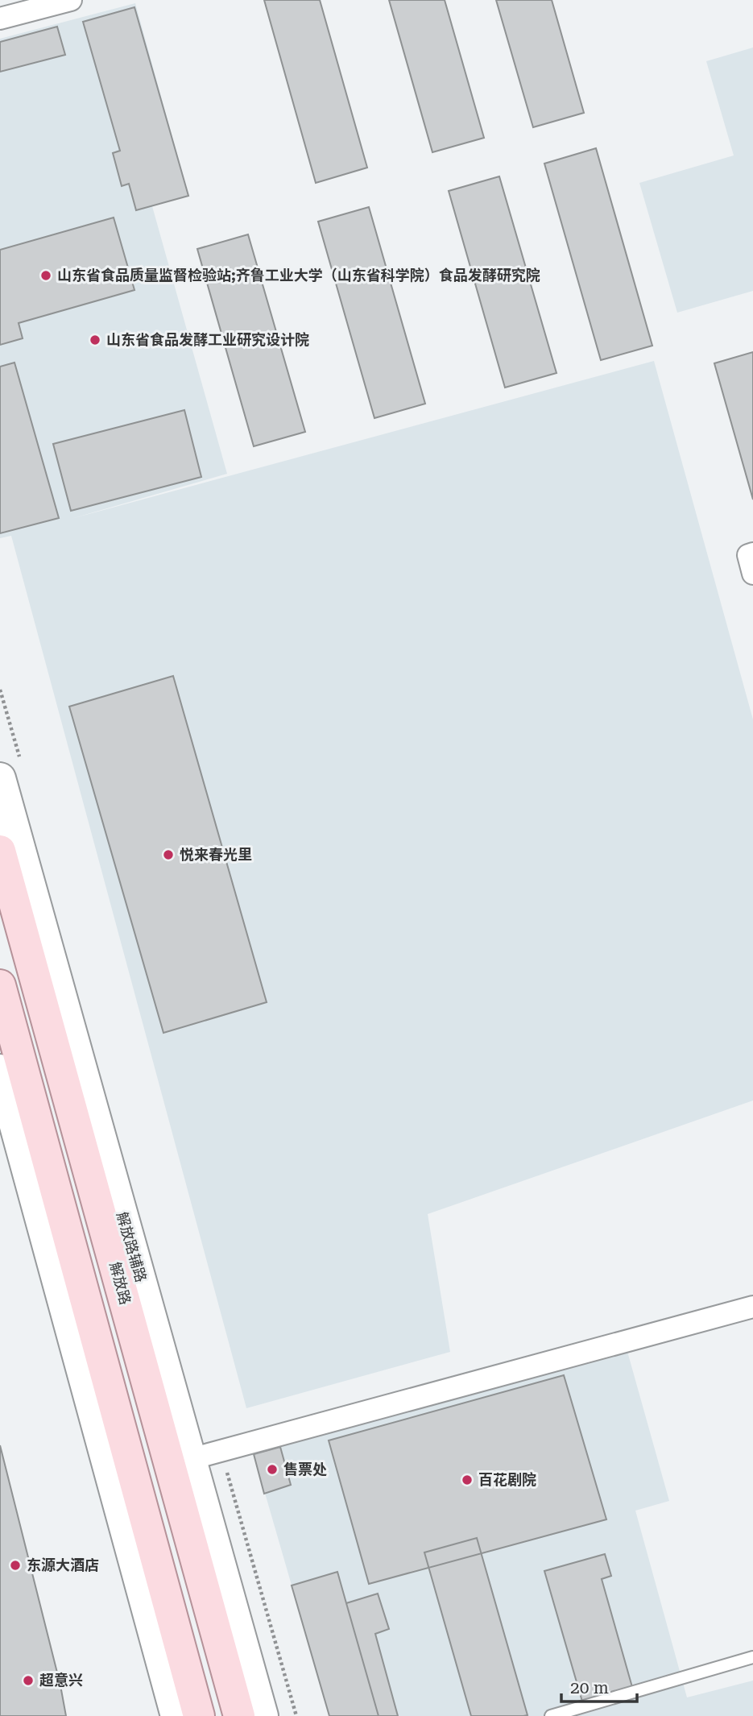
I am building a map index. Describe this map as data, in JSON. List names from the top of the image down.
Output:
{
  "streets": {
    "main road": ["解放路"],
    "street": ["解放路辅路"]
  },
  "places": [
    "山东省食品质量监督检验站;齐鲁工业大学（山东省科学院）食品发酵研究院",
    "山东省食品发酵工业研究设计院",
    "悦来春光里",
    "售票处",
    "百花剧院",
    "东源大酒店",
    "超意兴"
  ],
  "scale_bar": "20 m"
}
